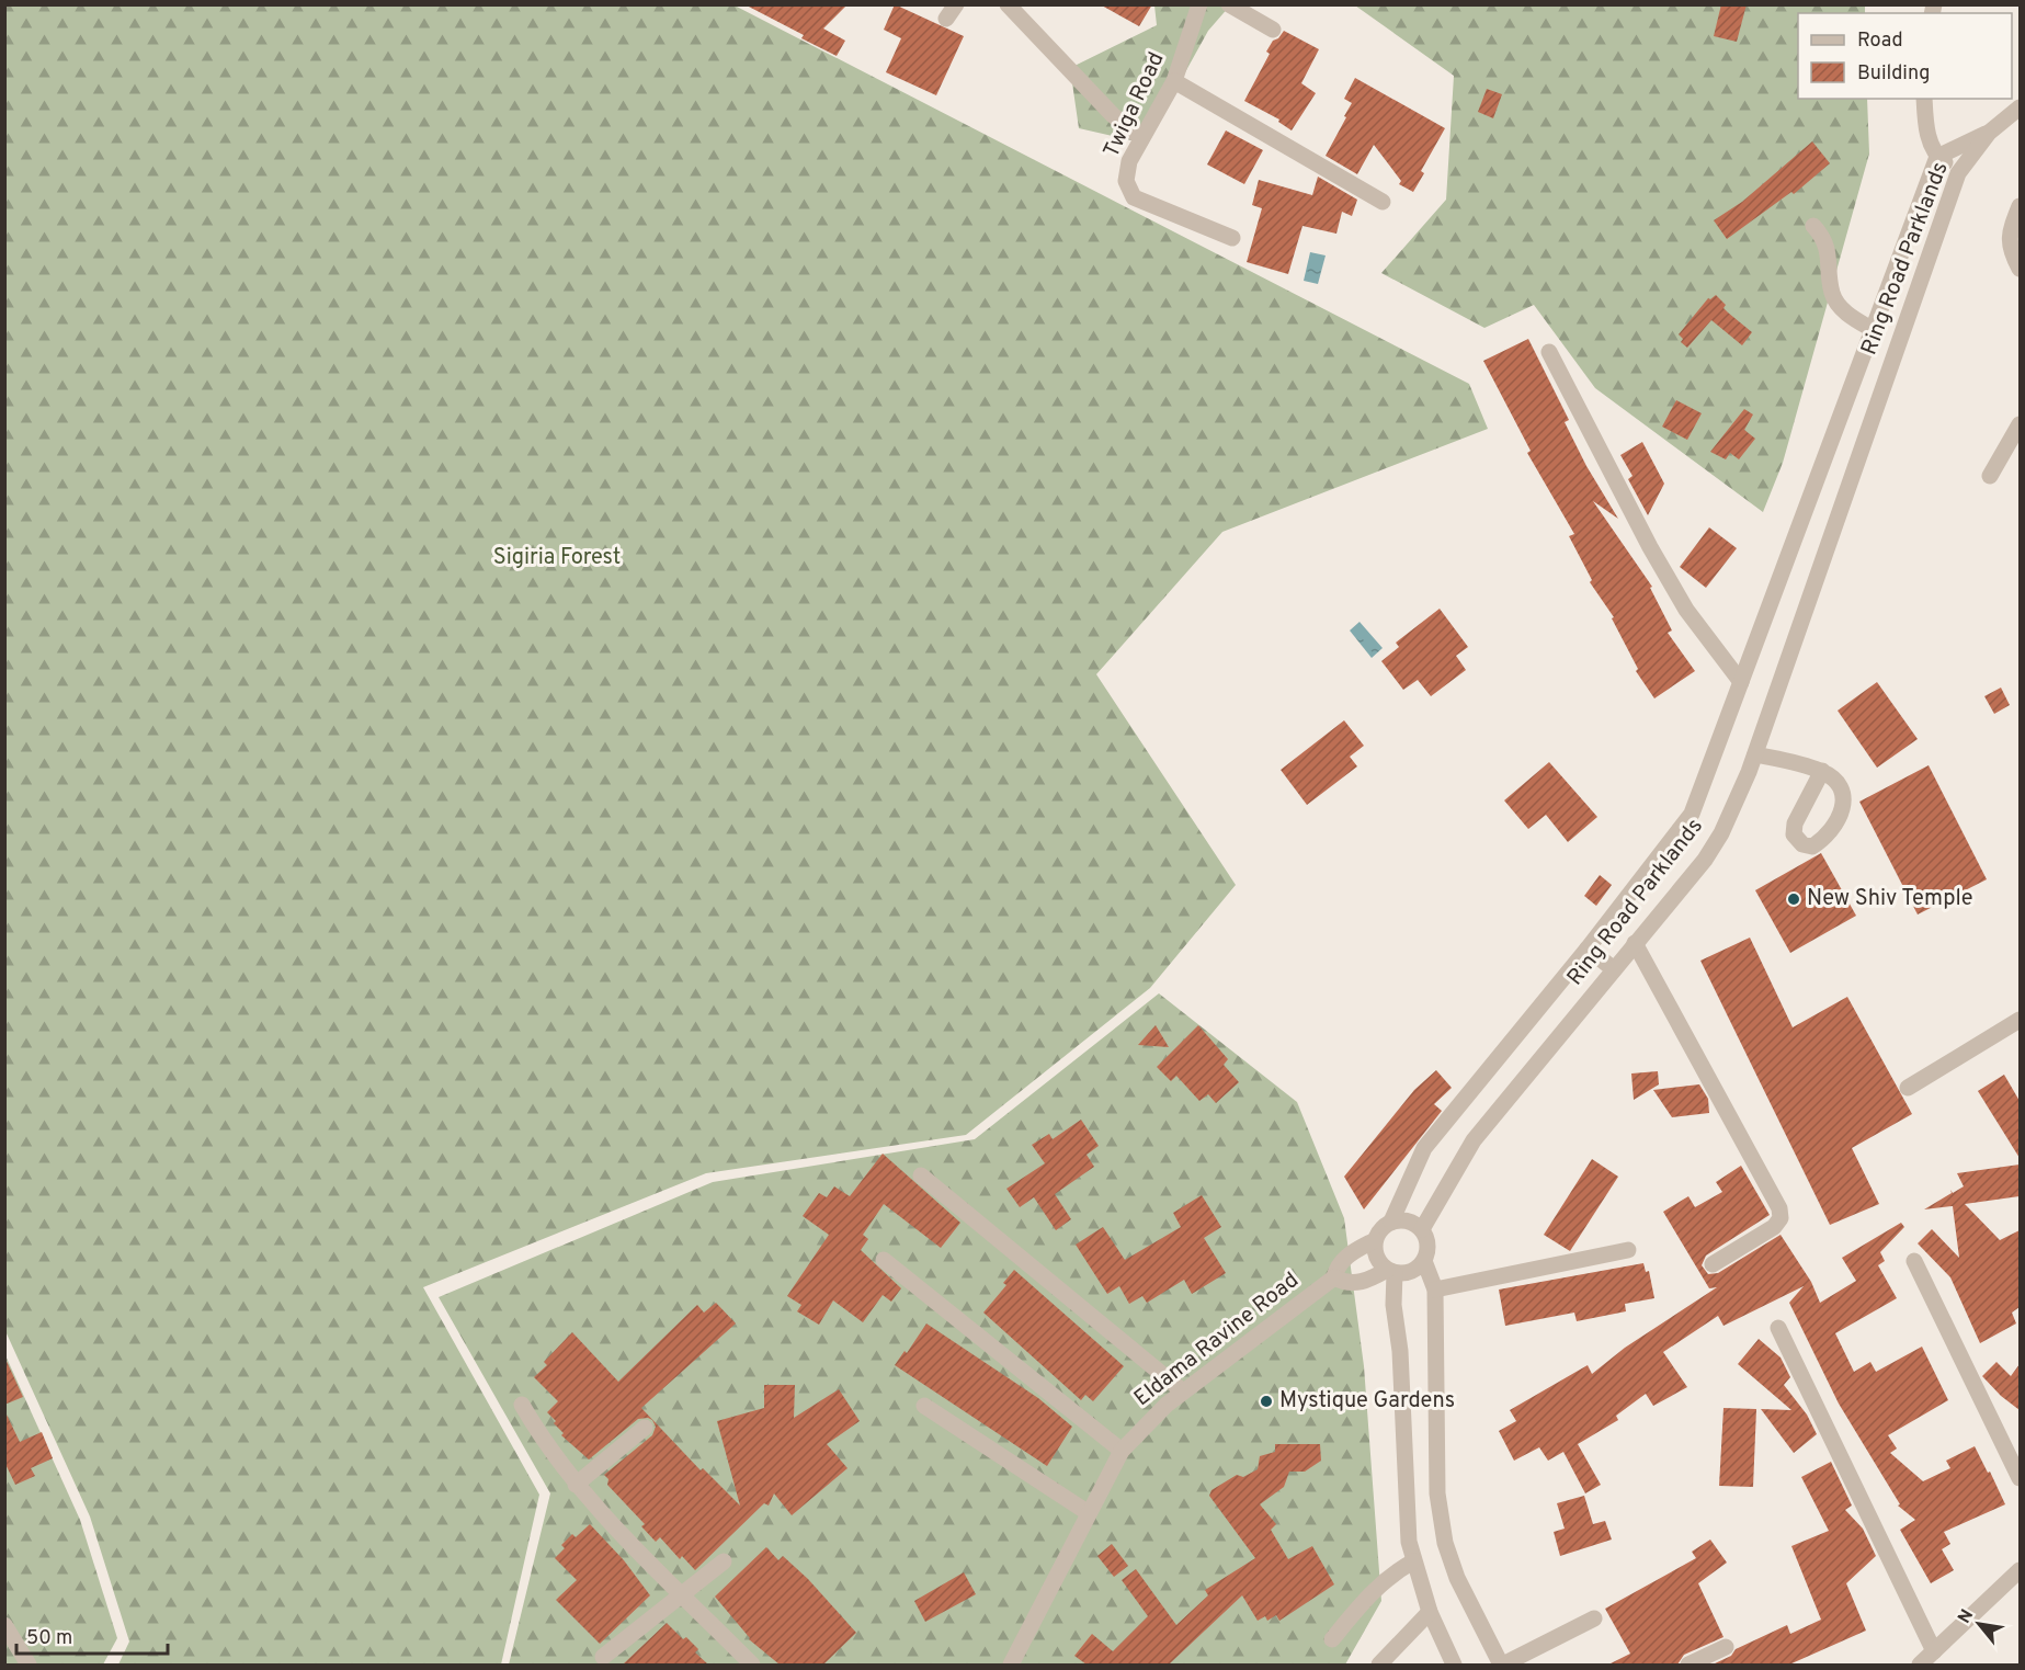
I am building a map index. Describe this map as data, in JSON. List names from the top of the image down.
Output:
{
  "streets": {
    "street": ["Twiga Road", "Ring Road Parklands", "Eldama Ravine Road"]
  },
  "crossings": [
    ["Ring Road Parklands", "Eldama Ravine Road"]
  ],
  "parks": ["Sigiria Forest"],
  "places": ["New Shiv Temple", "Mystique Gardens"],
  "legend": ["Road", "Building"],
  "scale_bar": "50 m",
  "north": "top left"
}
